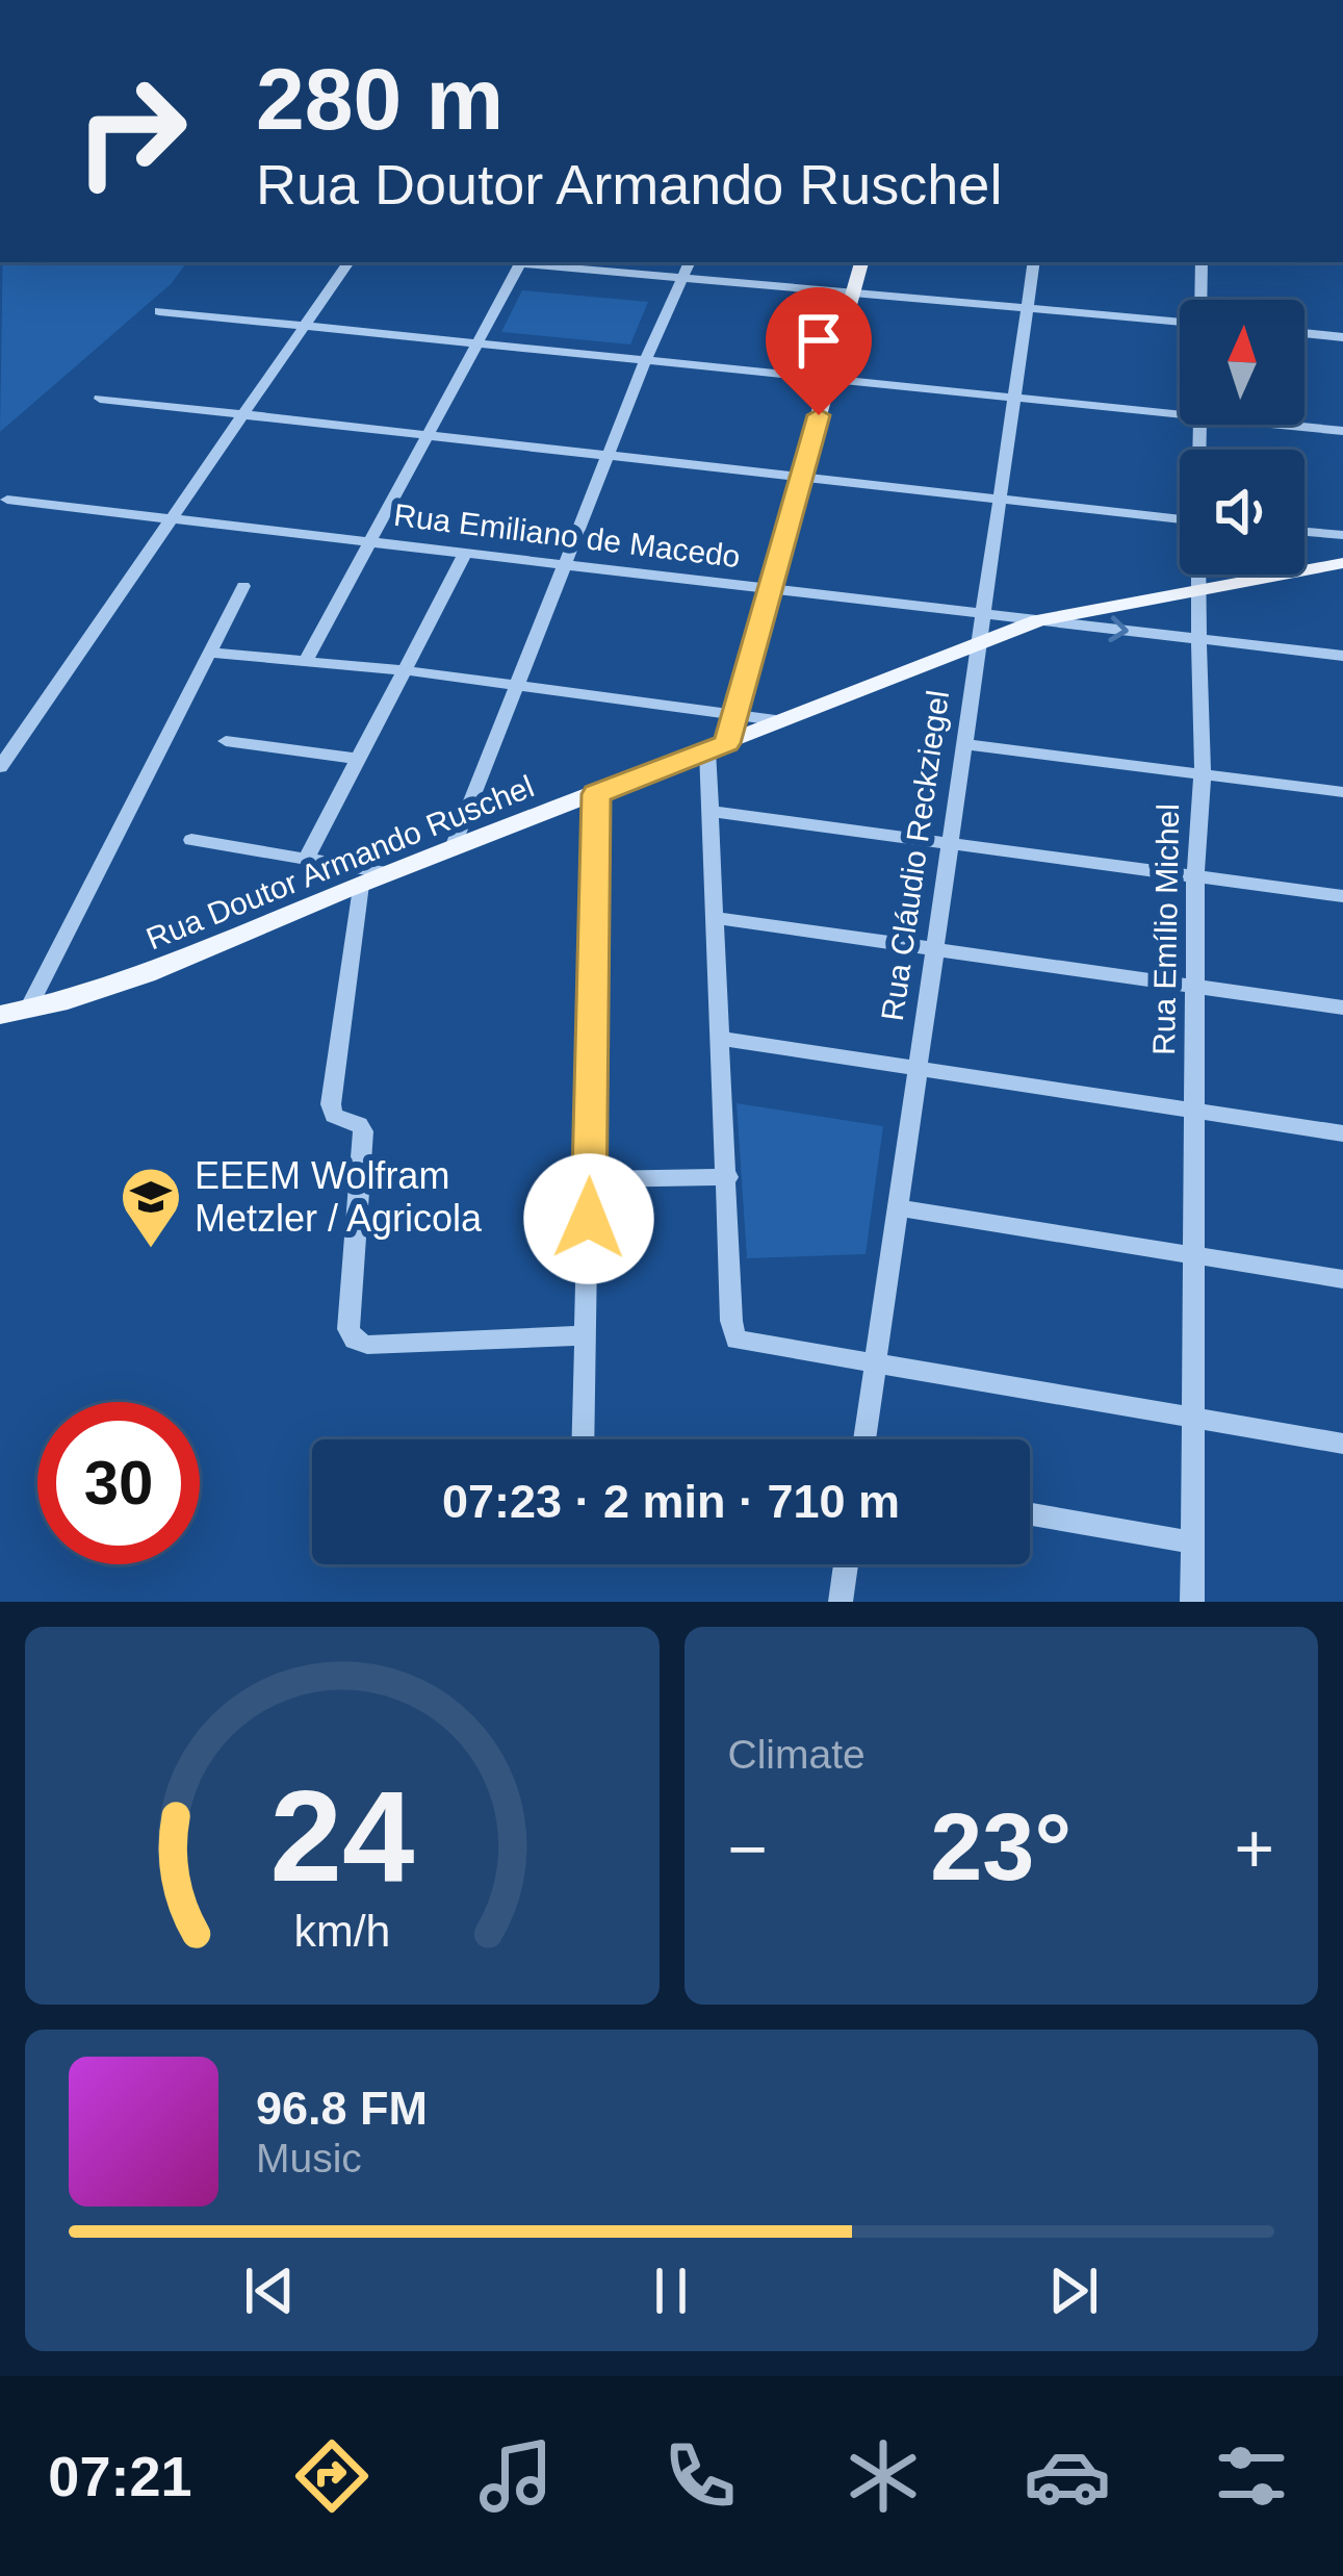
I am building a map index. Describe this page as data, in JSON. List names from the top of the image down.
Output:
{
  "streets": {
    "main road": ["Rua Doutor Armando Ruschel"],
    "street": ["Rua Emiliano de Macedo", "Rua Cláudio Reckziegel", "Rua Emílio Michel"]
  },
  "crossings": [
    ["Rua Emiliano de Macedo", "Rua Cláudio Reckziegel"],
    ["Rua Emiliano de Macedo", "Rua Doutor Armando Ruschel"],
    ["Rua Emiliano de Macedo", "Rua Emílio Michel"],
    ["Rua Cláudio Reckziegel", "Rua Doutor Armando Ruschel"],
    ["Rua Doutor Armando Ruschel", "Rua Emílio Michel"]
  ],
  "places": {
    "school or university": ["EEEM Wolfram Metzler / Agricola"]
  },
  "north": "top",
  "page": {
    "turn": ["280 m", "Rua Doutor Armando Ruschel"],
    "limit": "30",
    "trip": "07:23 · 2 min · 710 m",
    "tile": "Climate",
    "heat": ["−", "23°", "+"],
    "song": ["96.8 FM", "Music"],
    "tabs": "07:21",
    "gauge": ["24", "km/h"]
  }
}
